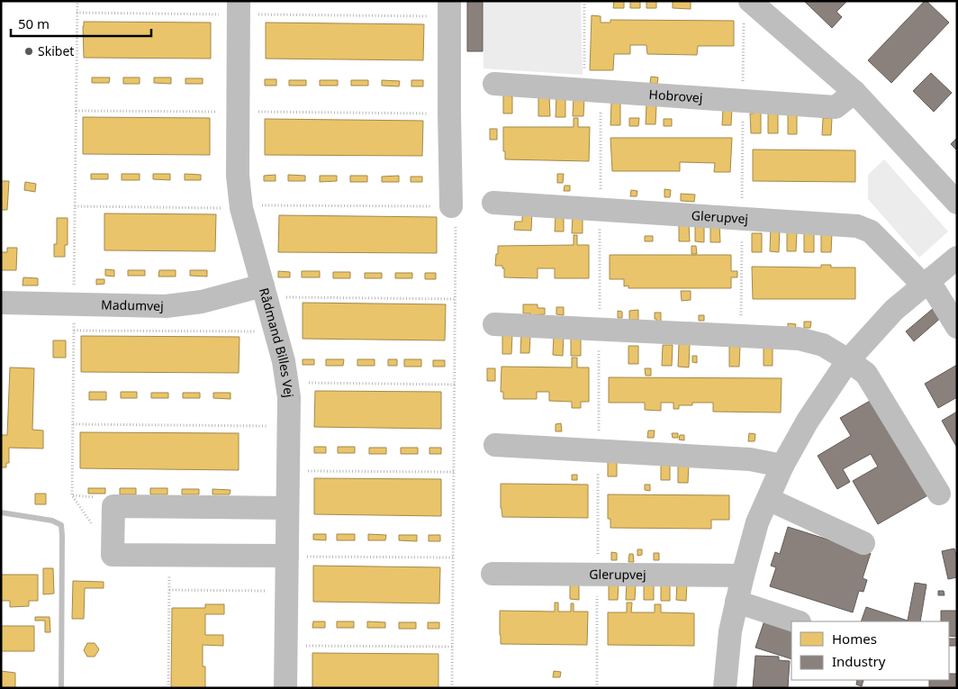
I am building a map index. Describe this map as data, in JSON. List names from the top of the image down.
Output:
{
  "streets": {
    "street": [
      "Hobrovej",
      "Glerupvej",
      "Madumvej",
      "Rådmand Billes Vej"
    ]
  },
  "crossings": [
    ["Madumvej", "Rådmand Billes Vej"]
  ],
  "places": ["Skibet"],
  "legend": ["Homes", "Industry"],
  "scale_bar": "50 m"
}
